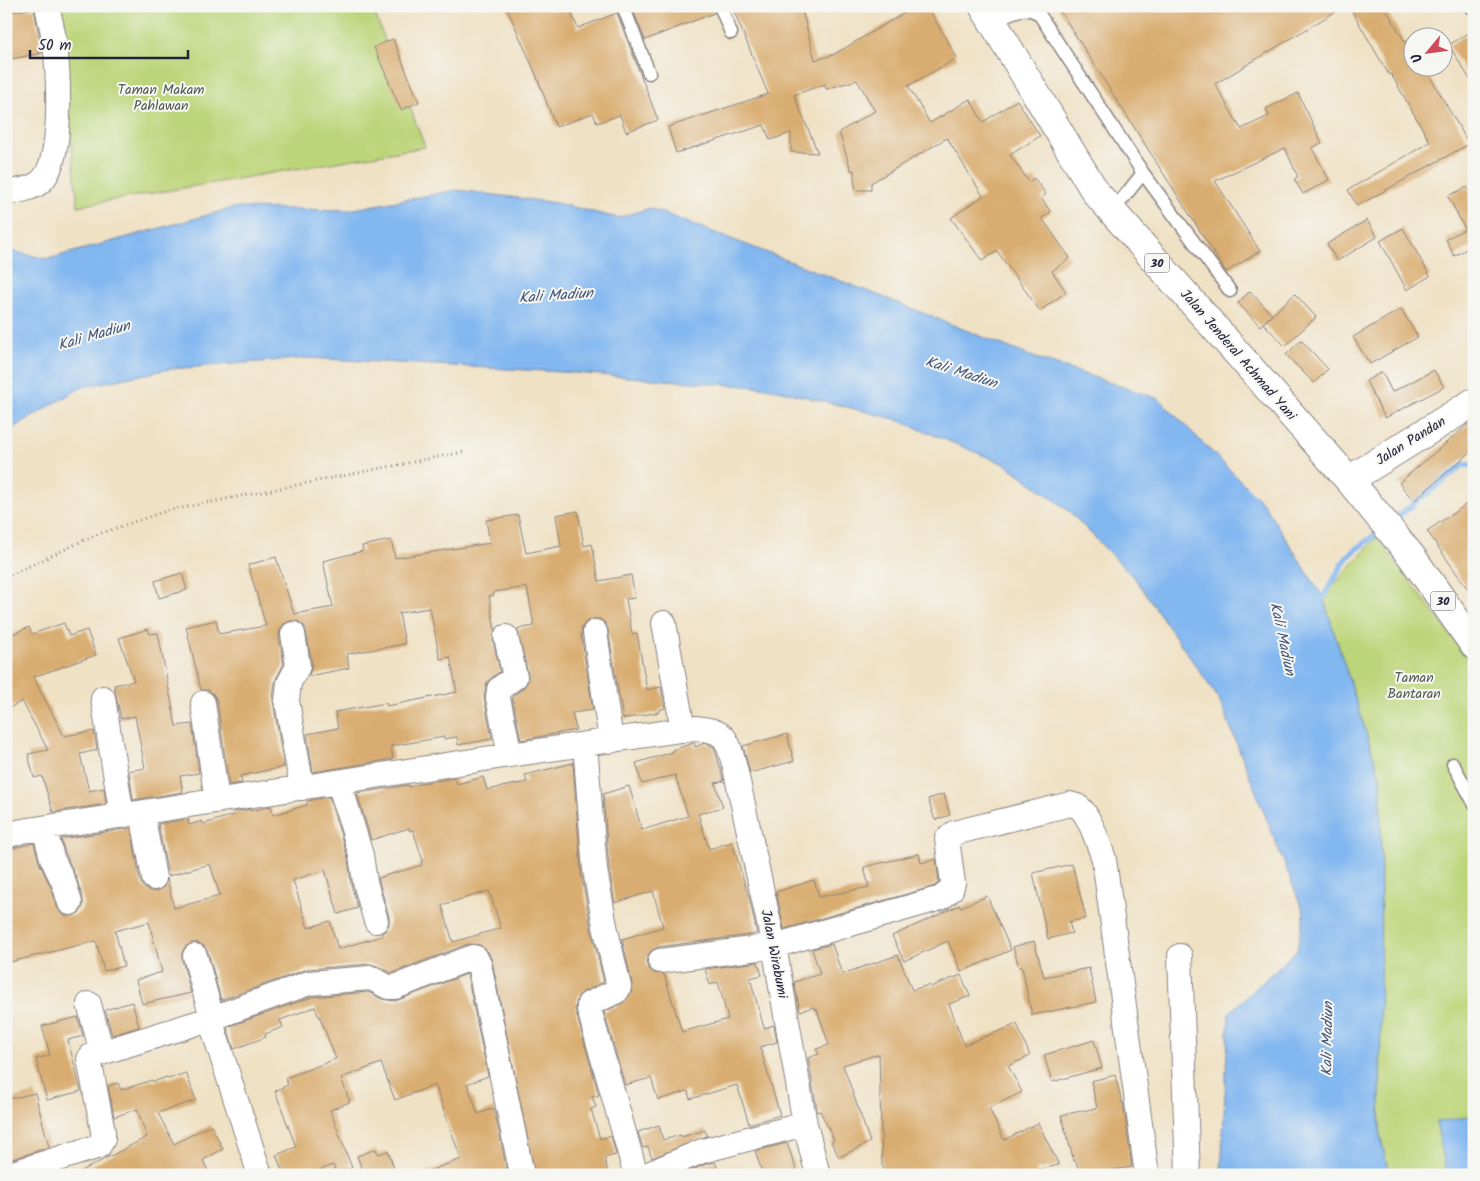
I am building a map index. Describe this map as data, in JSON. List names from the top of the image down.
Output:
{
  "streets": {
    "main road": ["30", "Jalan Jenderal Achmad Yani", "Jalan Pandan"],
    "street": ["Jalan Wirabumi"]
  },
  "crossings": [
    ["Jalan Jenderal Achmad Yani", "Jalan Pandan"]
  ],
  "water": ["Kali Madiun"],
  "parks": ["Taman Makam Pahlawan", "Taman Bantaran"],
  "scale_bar": "50 m",
  "north": "bottom left"
}
